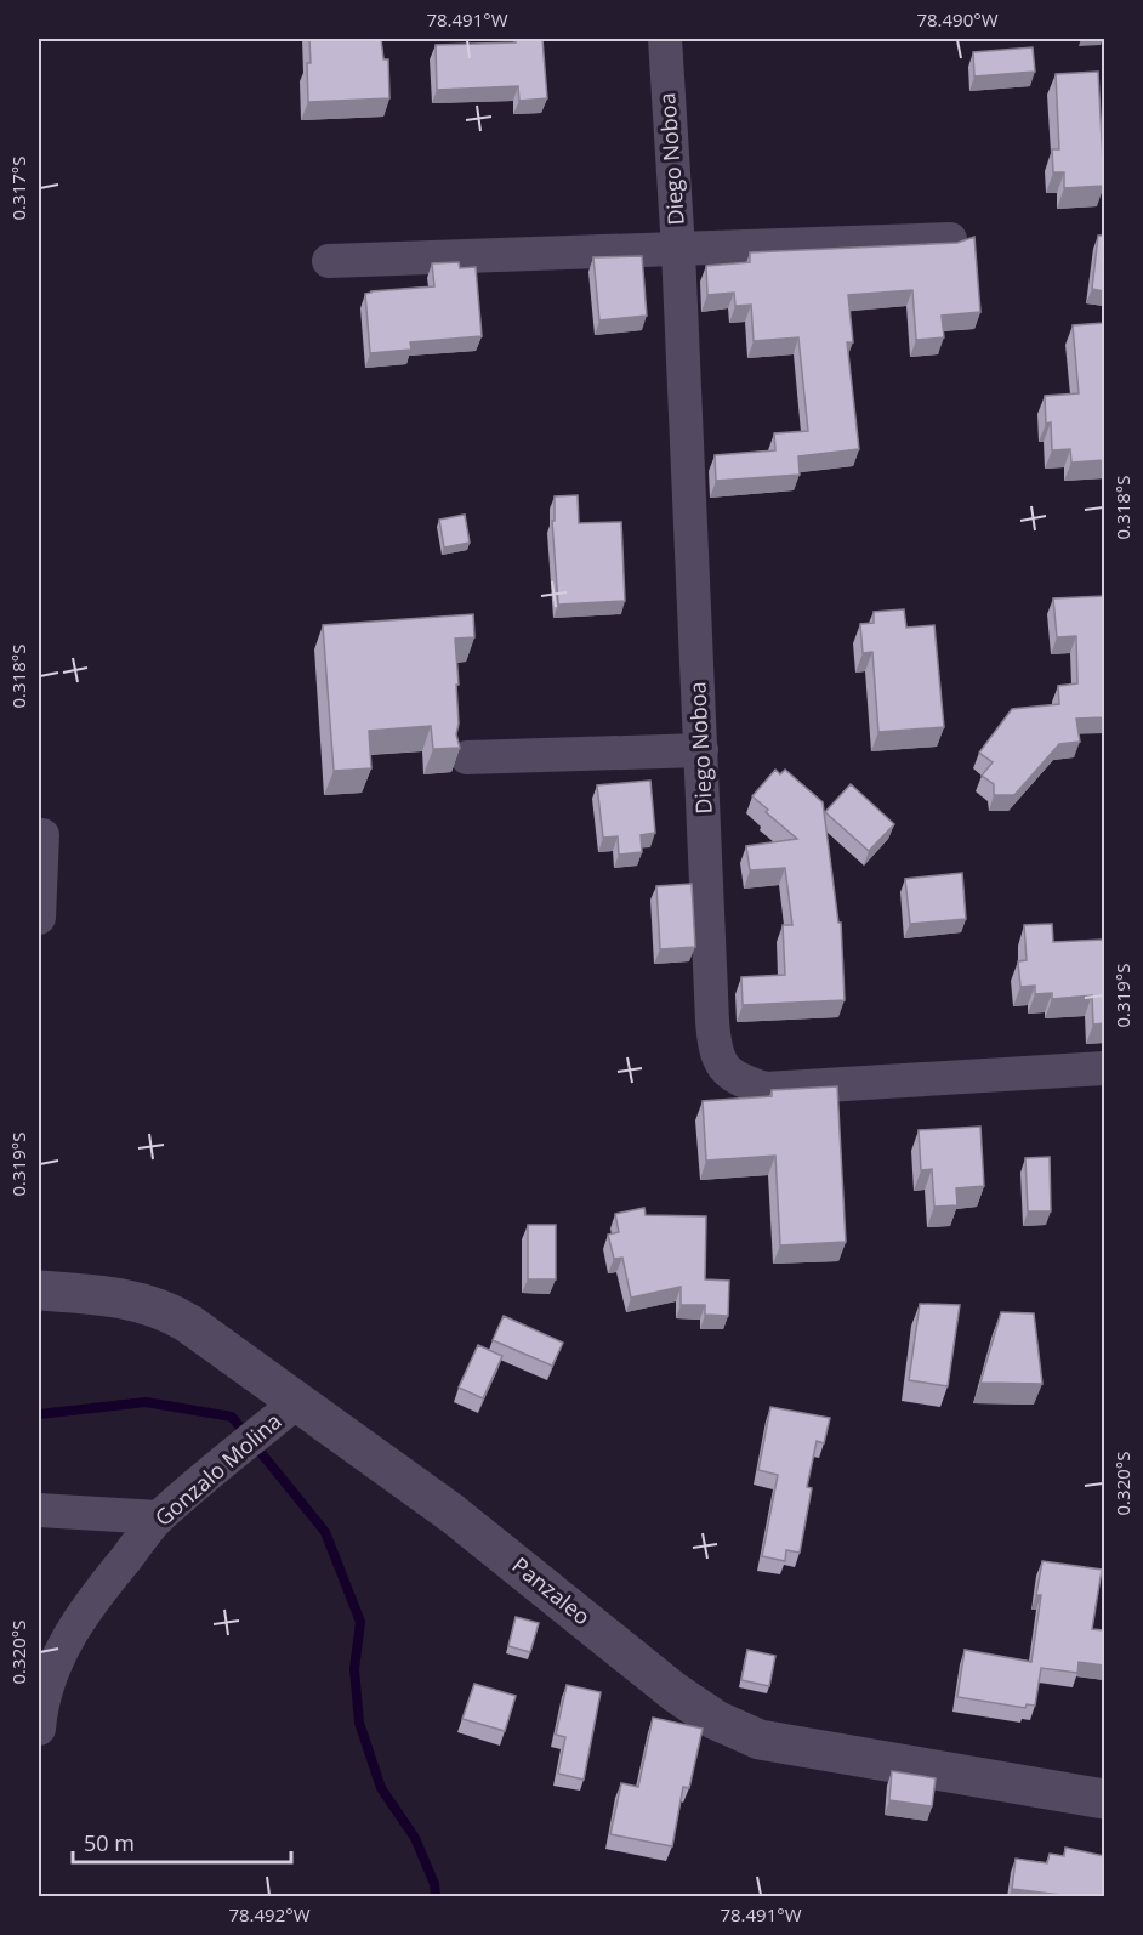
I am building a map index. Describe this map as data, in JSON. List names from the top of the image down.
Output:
{
  "streets": {
    "street": ["Diego Noboa", "Gonzalo Molina", "Panzaleo"]
  },
  "crossings": [
    ["Gonzalo Molina", "Panzaleo"]
  ],
  "scale_bar": "50 m",
  "coordinates": [
    "78.491°W",
    "78.490°W",
    "0.317°S",
    "0.318°S",
    "0.319°S",
    "0.320°S",
    "78.492°W"
  ]
}
